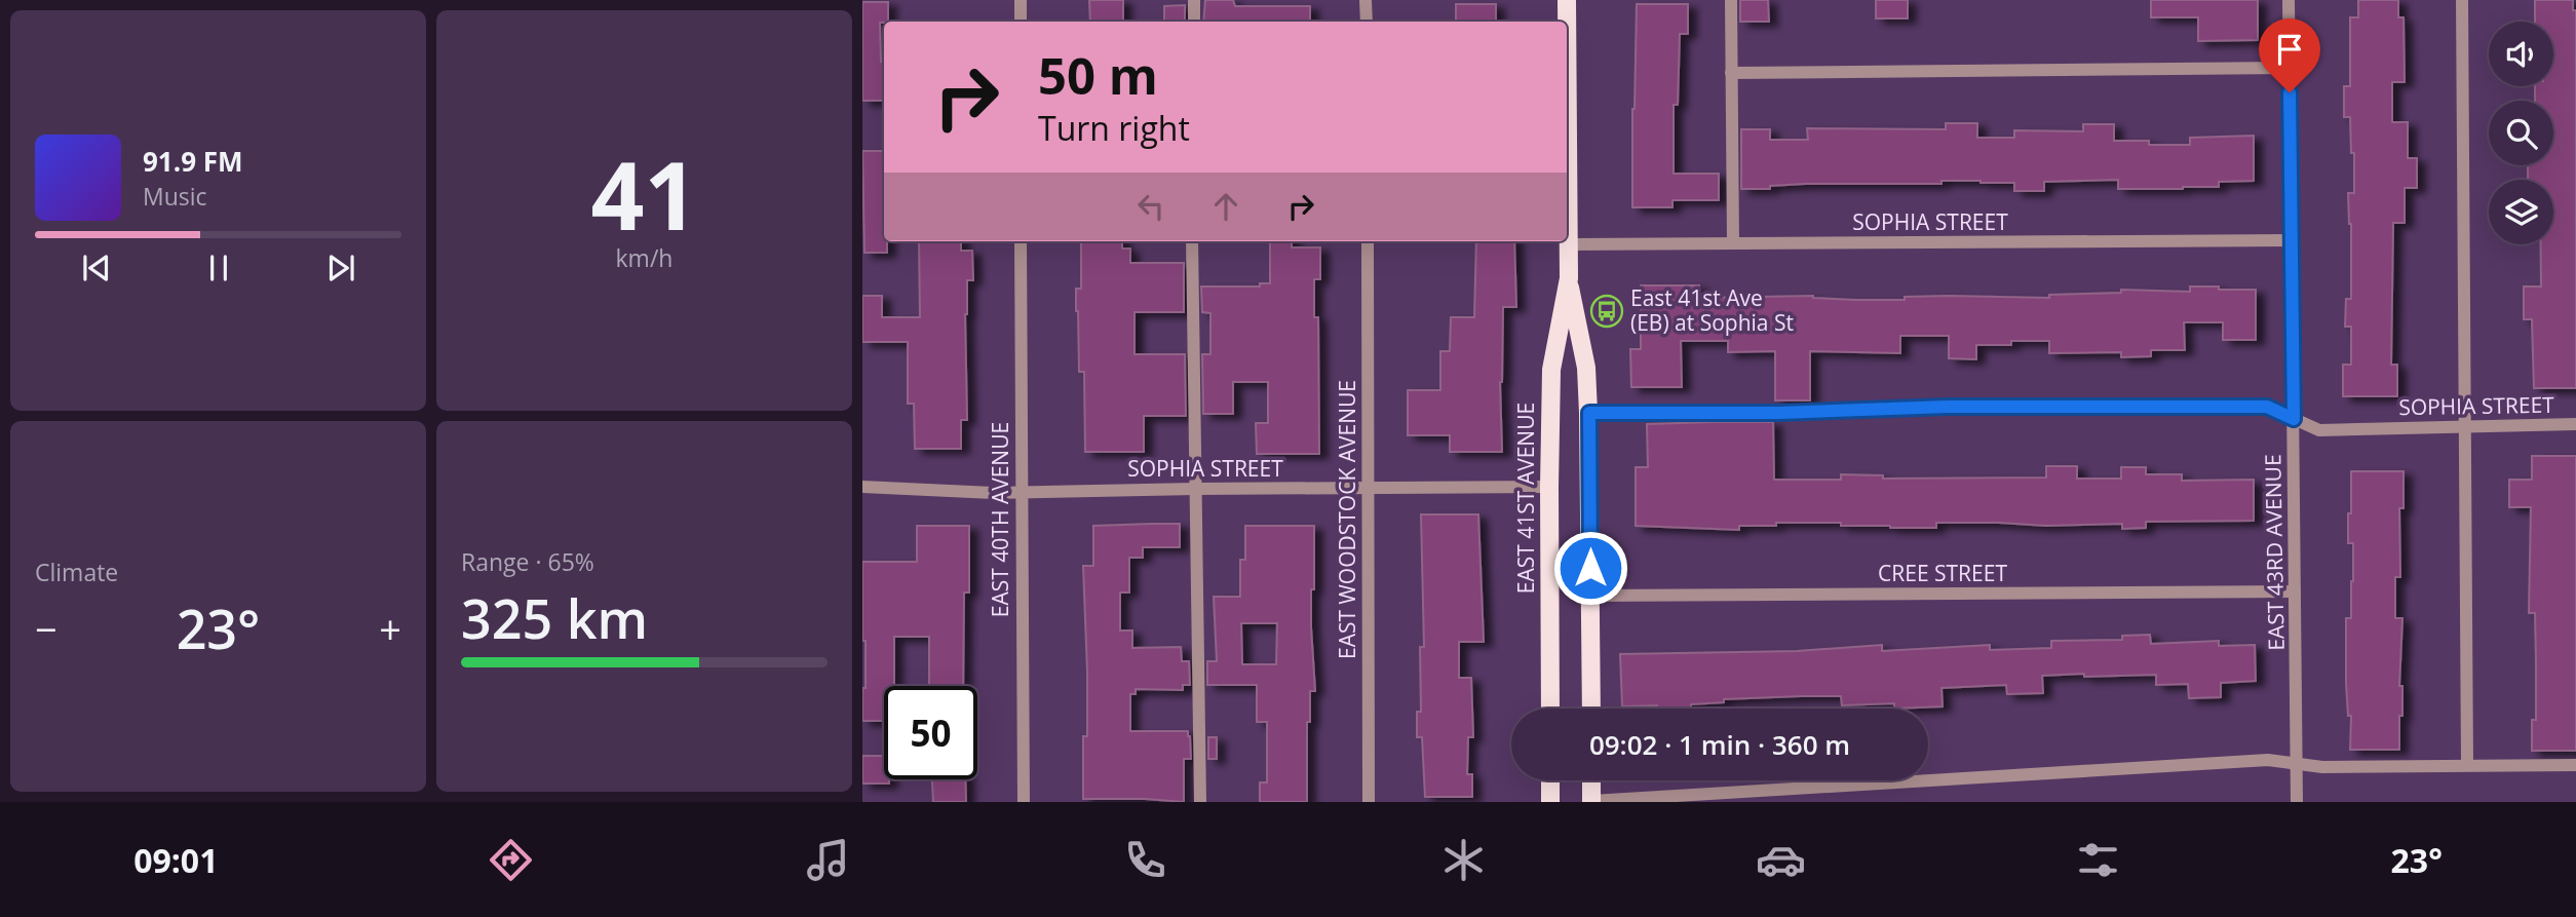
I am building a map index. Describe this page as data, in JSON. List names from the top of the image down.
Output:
{
  "streets": {
    "main road": ["EAST 41ST AVENUE"],
    "street": [
      "SOPHIA STREET",
      "EAST 40TH AVENUE",
      "EAST WOODSTOCK AVENUE",
      "EAST 43RD AVENUE",
      "CREE STREET"
    ]
  },
  "crossings": [
    ["SOPHIA STREET", "EAST 41ST AVENUE"],
    ["SOPHIA STREET", "EAST 40TH AVENUE"],
    ["SOPHIA STREET", "EAST WOODSTOCK AVENUE"],
    ["SOPHIA STREET", "EAST 43RD AVENUE"],
    ["EAST 41ST AVENUE", "CREE STREET"],
    ["EAST 43RD AVENUE", "CREE STREET"]
  ],
  "places": {
    "bus stop": ["East 41st Ave (EB) at Sophia St"]
  },
  "page": {
    "tile": [
      ["41", "km/h"],
      "Climate",
      ["Range · 65%", "325 km"]
    ],
    "turn": ["50 m", "Turn right"],
    "song": ["91.9 FM", "Music"],
    "heat": ["−", "23°", "+"],
    "limit": "50",
    "trip": "09:02 · 1 min · 360 m",
    "tabs": ["09:01", "23°"]
  }
}
